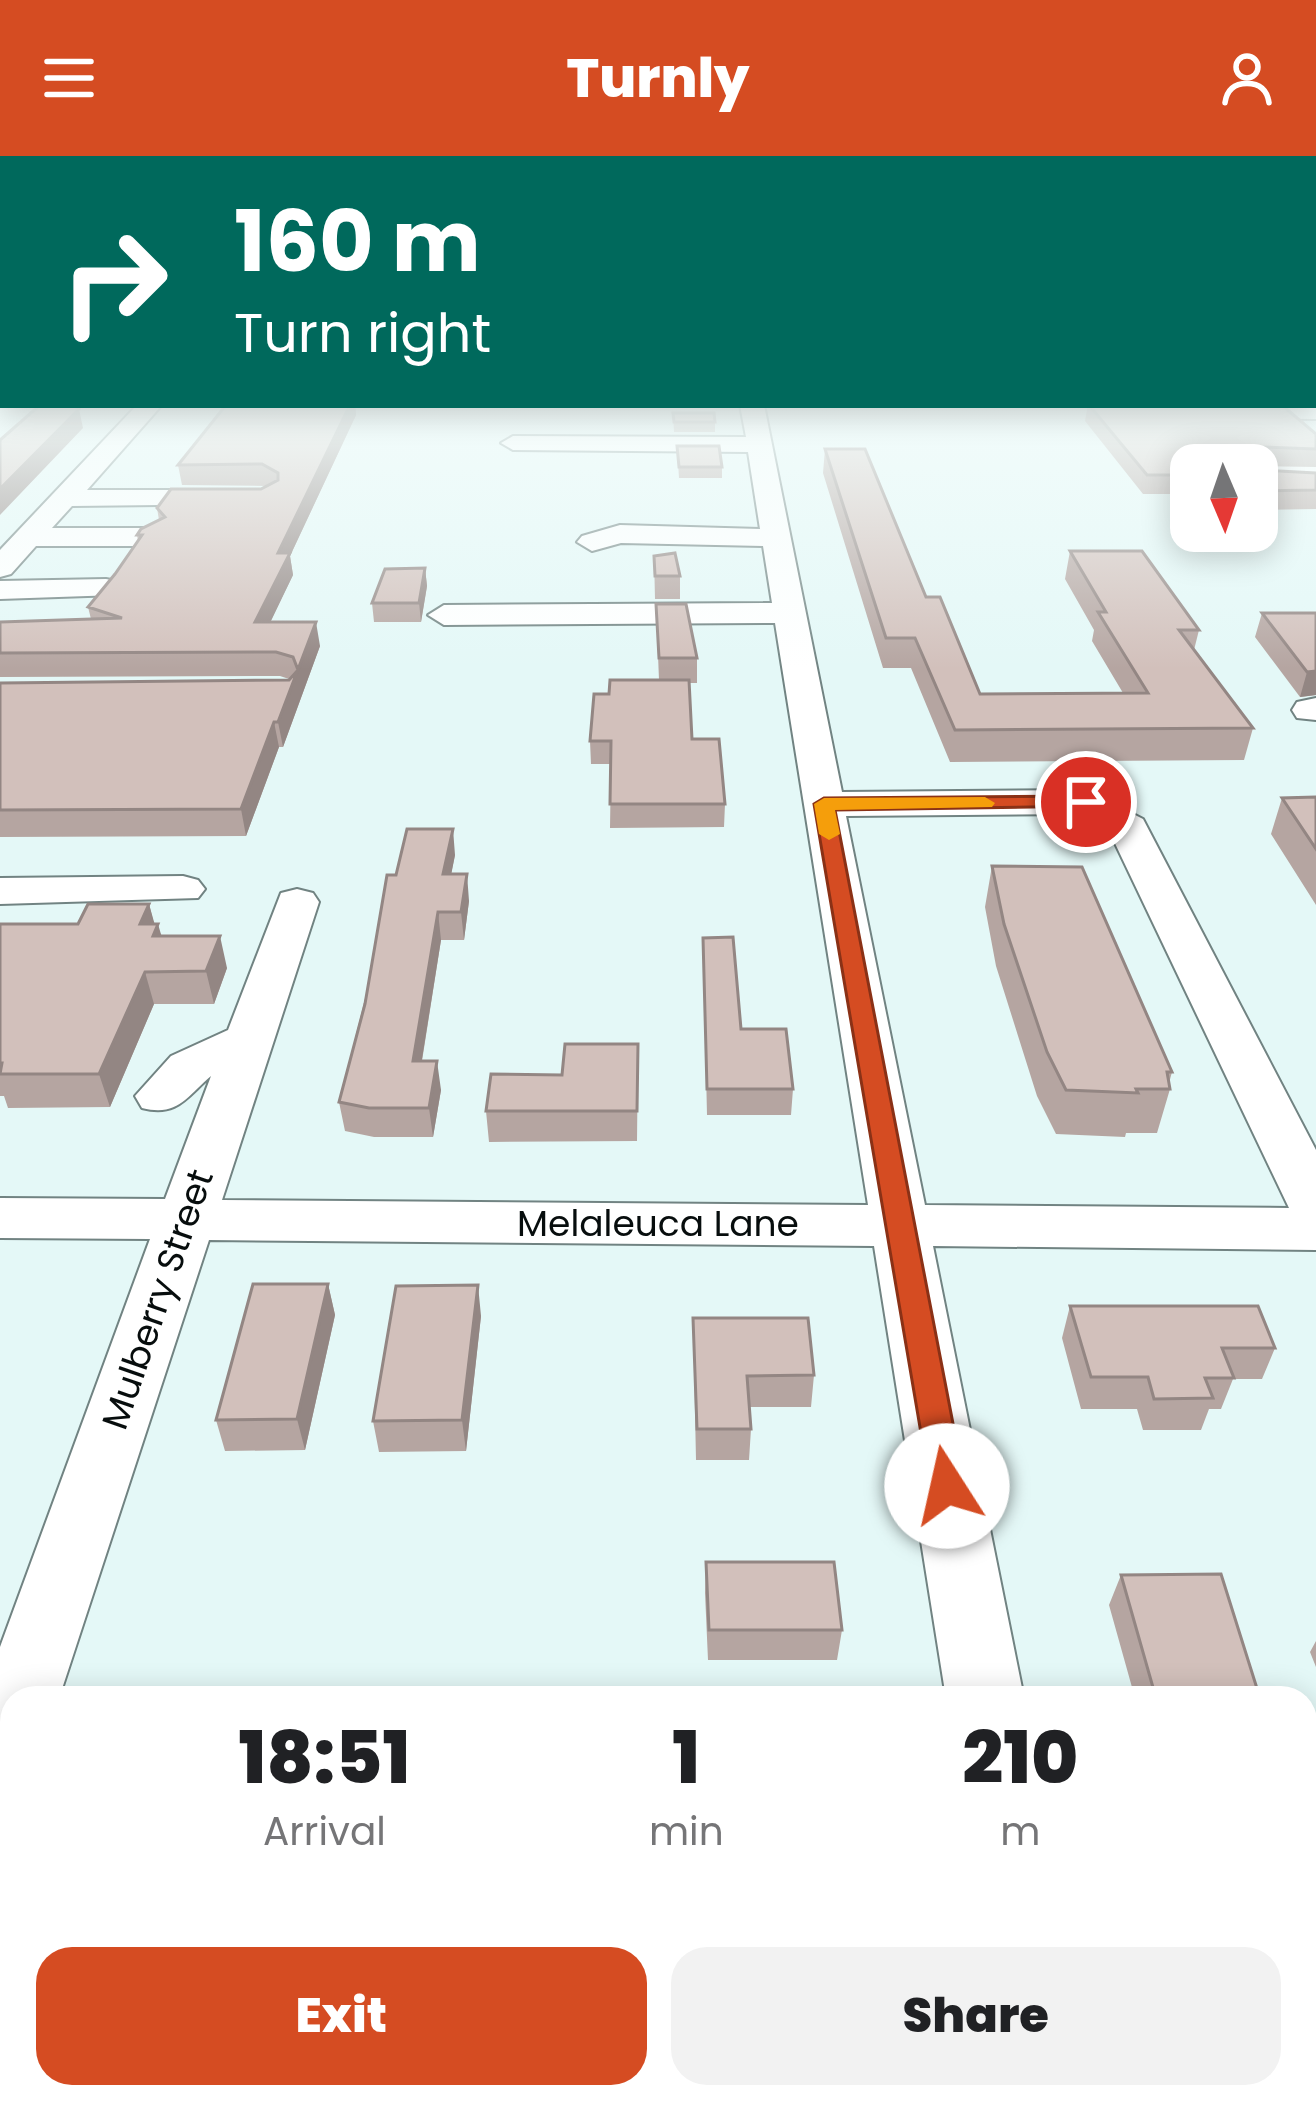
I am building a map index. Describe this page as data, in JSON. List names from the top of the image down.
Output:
{
  "streets": {
    "street": ["Melaleuca Lane", "Mulberry Street"]
  },
  "crossings": [
    ["Melaleuca Lane", "Mulberry Street"]
  ],
  "north": "bottom",
  "page": {
    "header": "Turnly",
    "turn": ["160 m", "Turn right"],
    "eta": [
      "18:51",
      "Arrival",
      "1",
      "min",
      "210",
      "m"
    ],
    "buttons": ["Exit", "Share"]
  }
}
